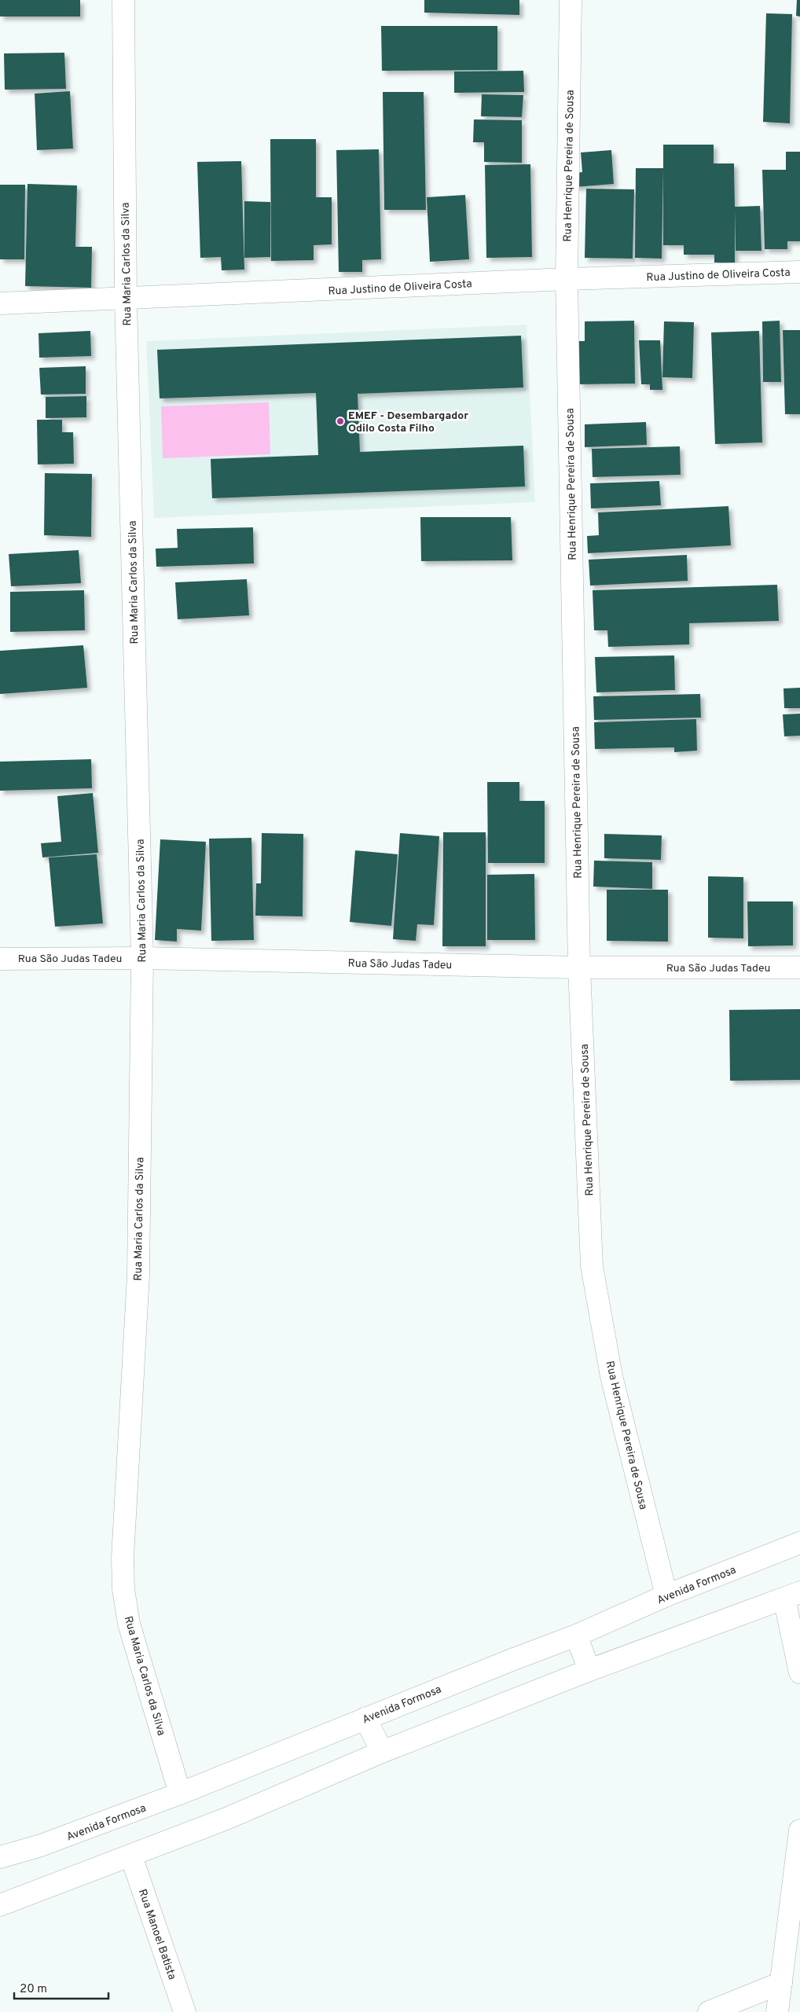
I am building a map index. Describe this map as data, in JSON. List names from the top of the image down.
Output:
{
  "streets": {
    "street": [
      "Rua Henrique Pereira de Sousa",
      "Rua Maria Carlos da Silva",
      "Rua Justino de Oliveira Costa",
      "Rua São Judas Tadeu",
      "Avenida Formosa",
      "Rua Manoel Batista"
    ]
  },
  "crossings": [
    ["Rua Henrique Pereira de Sousa", "Rua Justino de Oliveira Costa"],
    ["Rua Henrique Pereira de Sousa", "Rua São Judas Tadeu"],
    ["Rua Henrique Pereira de Sousa", "Avenida Formosa"],
    ["Rua Maria Carlos da Silva", "Rua Justino de Oliveira Costa"],
    ["Rua Maria Carlos da Silva", "Rua São Judas Tadeu"],
    ["Rua Maria Carlos da Silva", "Avenida Formosa"]
  ],
  "places": ["EMEF - Desembargador Odilo Costa Filho"],
  "scale_bar": "20 m"
}
